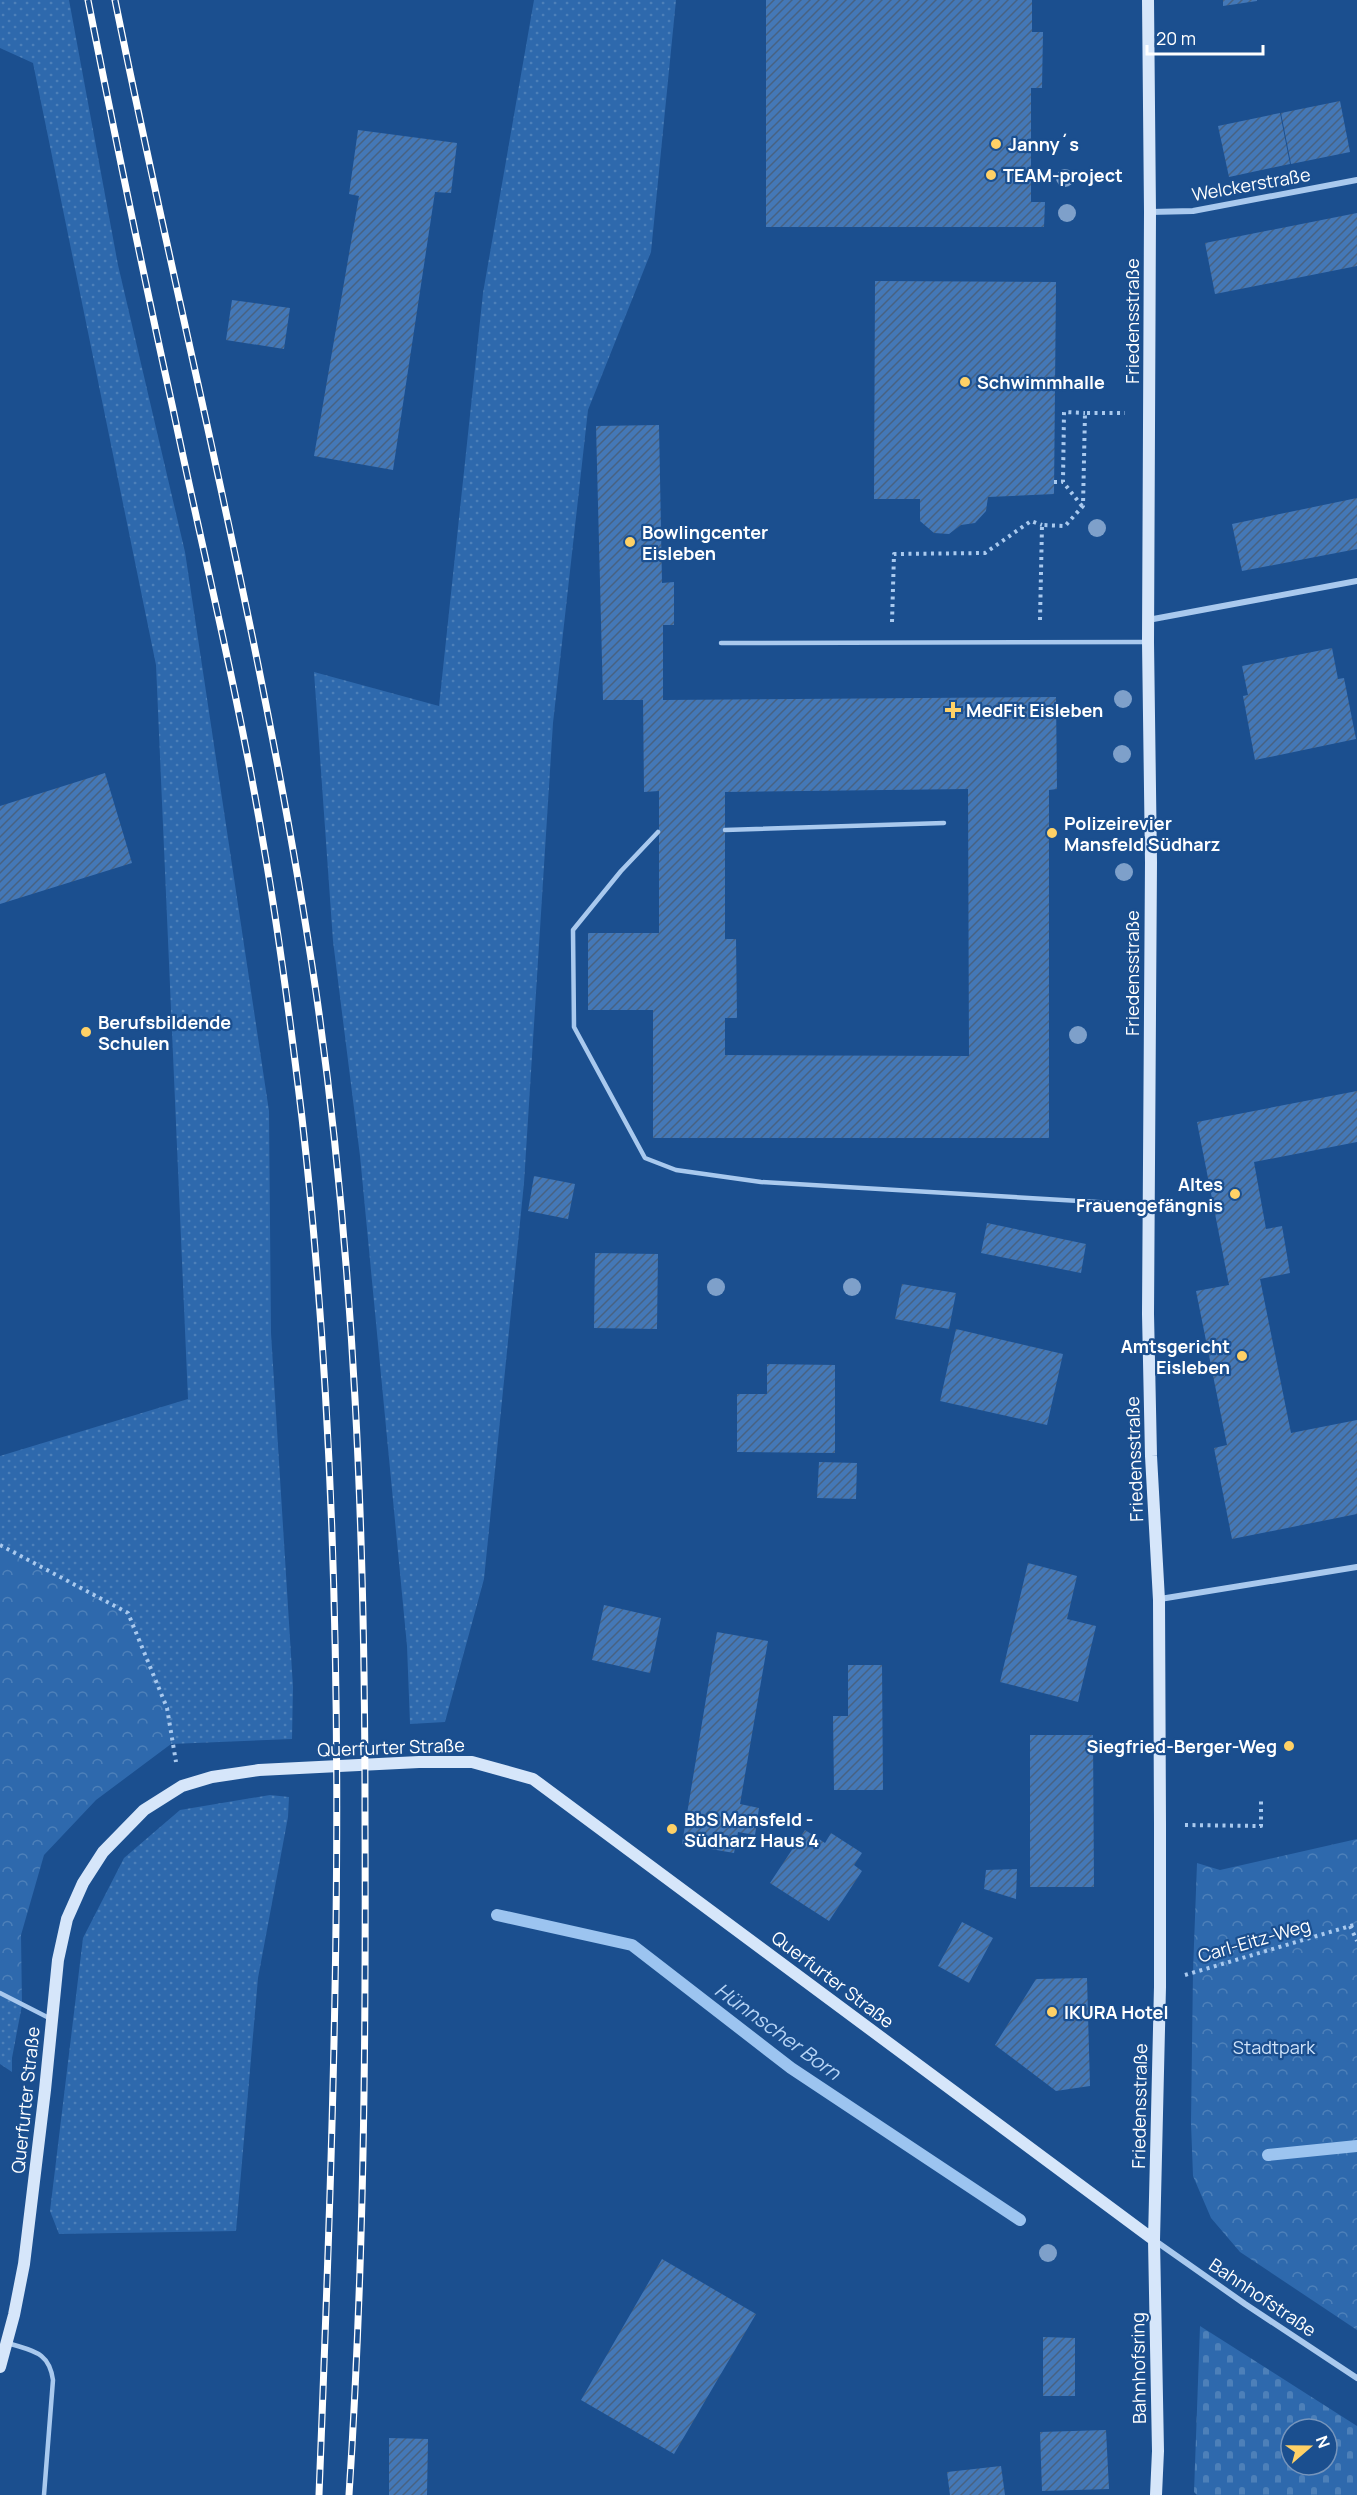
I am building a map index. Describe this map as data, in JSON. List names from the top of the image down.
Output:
{
  "streets": {
    "main road": ["Friedensstraße", "Querfurter Straße", "Bahnhofsring"],
    "street": ["Welckerstraße", "Bahnhofstraße"],
    "path": ["Carl-Eitz-Weg"]
  },
  "crossings": [
    ["Welckerstraße", "Friedensstraße"],
    ["Friedensstraße", "Querfurter Straße"],
    ["Friedensstraße", "Carl-Eitz-Weg"],
    ["Friedensstraße", "Bahnhofstraße"],
    ["Friedensstraße", "Bahnhofsring"],
    ["Querfurter Straße", "Bahnhofstraße"],
    ["Querfurter Straße", "Bahnhofsring"],
    ["Bahnhofstraße", "Bahnhofsring"]
  ],
  "water": ["Hünnscher Born"],
  "parks": ["Stadtpark"],
  "places": {
    "other": [
      "Janny´s",
      "TEAM-project",
      "Schwimmhalle",
      "Bowlingcenter Eisleben",
      "Polizeirevier Mansfeld Südharz",
      "Berufsbildende Schulen",
      "Altes Frauengefängnis",
      "Amtsgericht Eisleben",
      "Siegfried-Berger-Weg",
      "BbS Mansfeld - Südharz Haus 4",
      "IKURA Hotel"
    ],
    "health": ["MedFit Eisleben"]
  },
  "scale_bar": "20 m",
  "north": "right"
}
